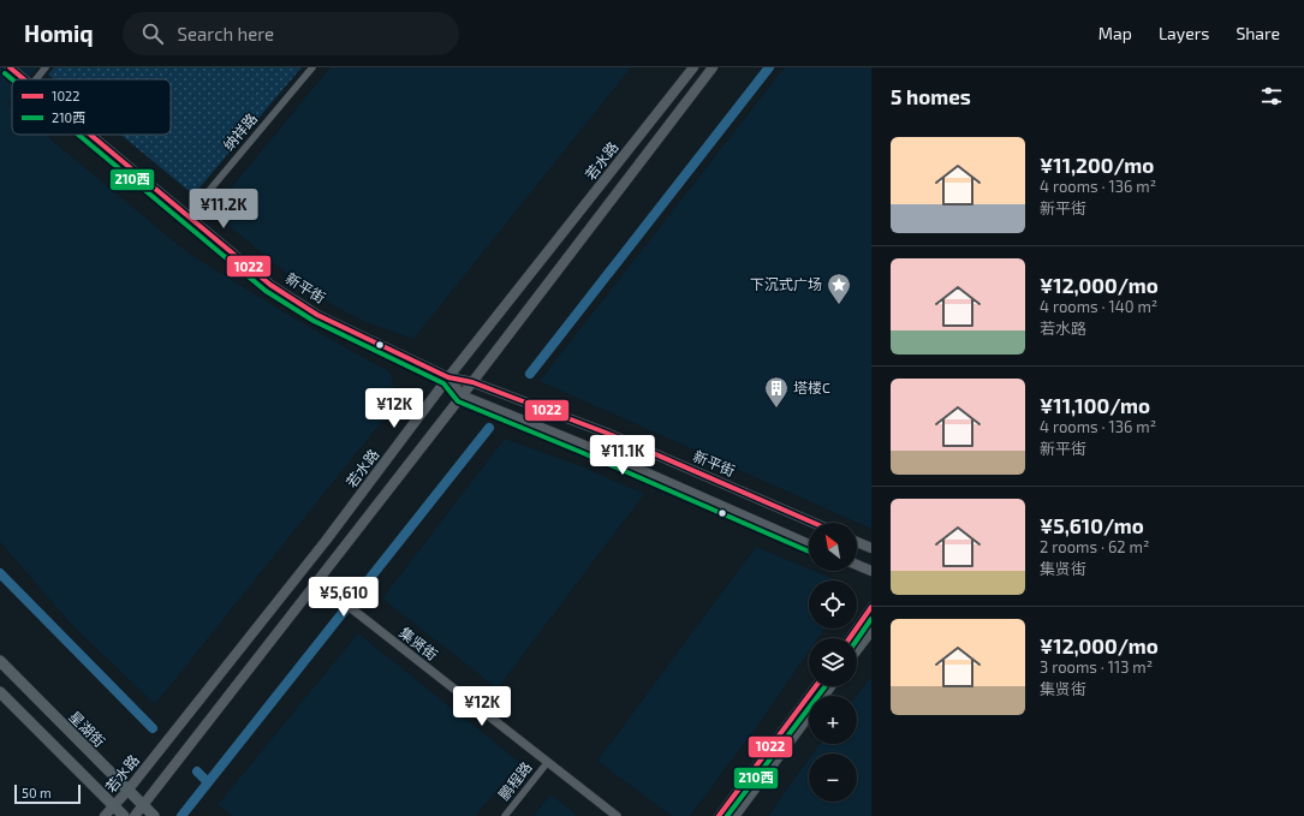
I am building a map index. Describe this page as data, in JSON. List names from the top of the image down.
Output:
{
  "streets": {
    "main road": ["若水路", "新平街", "星湖街"],
    "street": ["纳祥路", "集贤街", "鹏程路"]
  },
  "crossings": [
    ["纳祥路", "新平街"],
    ["若水路", "新平街"],
    ["若水路", "集贤街"],
    ["若水路", "星湖街"],
    ["集贤街", "鹏程路"]
  ],
  "places": {
    "place": ["下沉式广场"],
    "building": ["塔楼C"]
  },
  "lines": ["transit line 1022", "transit line 210西"],
  "legend": ["1022", "210西"],
  "scale_bar": "50 m",
  "north": "top left",
  "page": {
    "header": "Homiq",
    "search": "Search here",
    "nav": ["Map", "Layers", "Share"],
    "heading": "5 homes",
    "list": [
      {
        "name": "¥11,200/mo",
        "note": "4 rooms · 136 m² · 新平街"
      },
      {
        "name": "¥12,000/mo",
        "note": "4 rooms · 140 m² · 若水路"
      },
      {
        "name": "¥11,100/mo",
        "note": "4 rooms · 136 m² · 新平街"
      },
      {
        "name": "¥5,610/mo",
        "note": "2 rooms · 62 m² · 集贤街"
      },
      {
        "name": "¥12,000/mo",
        "note": "3 rooms · 113 m² · 集贤街"
      }
    ],
    "price": [
      "¥11.2K",
      "¥12K",
      "¥11.1K",
      "¥5,610",
      "¥12K"
    ],
    "map_buttons": ["+", "−"],
    "scale": "50 m"
  }
}
